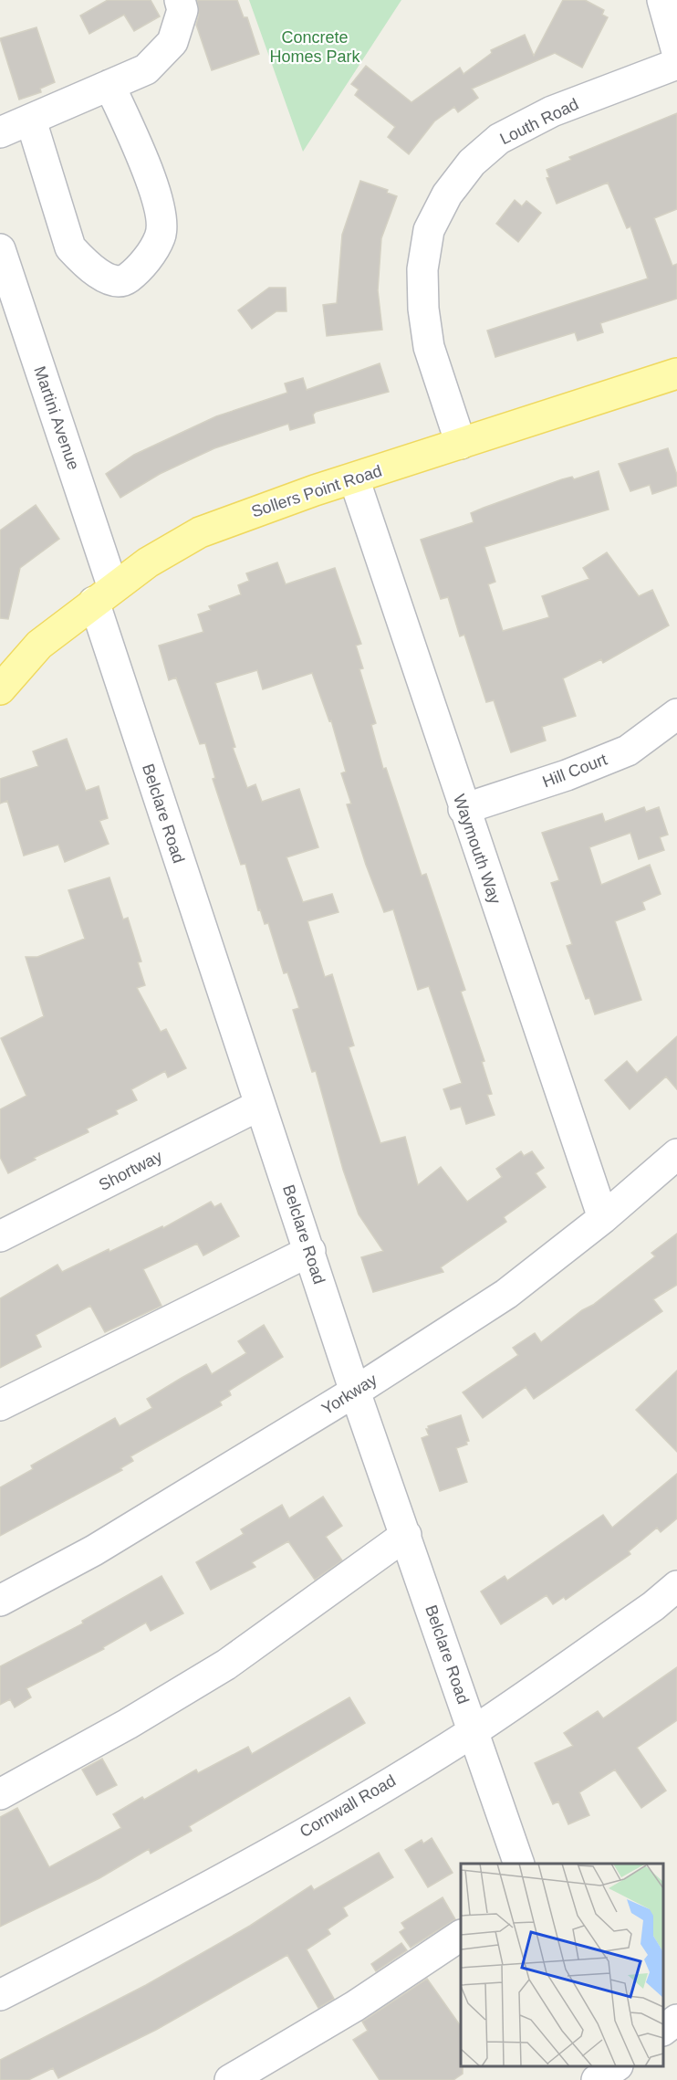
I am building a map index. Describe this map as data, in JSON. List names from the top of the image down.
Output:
{
  "streets": {
    "main road": ["Sollers Point Road"],
    "street": [
      "Louth Road",
      "Martini Avenue",
      "Hill Court",
      "Belclare Road",
      "Waymouth Way",
      "Shortway",
      "Yorkway",
      "Cornwall Road"
    ]
  },
  "crossings": [
    ["Louth Road", "Sollers Point Road"],
    ["Martini Avenue", "Sollers Point Road"],
    ["Martini Avenue", "Belclare Road"],
    ["Sollers Point Road", "Belclare Road"],
    ["Sollers Point Road", "Waymouth Way"],
    ["Hill Court", "Waymouth Way"],
    ["Belclare Road", "Shortway"],
    ["Belclare Road", "Yorkway"],
    ["Belclare Road", "Cornwall Road"],
    ["Waymouth Way", "Yorkway"]
  ],
  "parks": ["Concrete Homes Park"]
}
